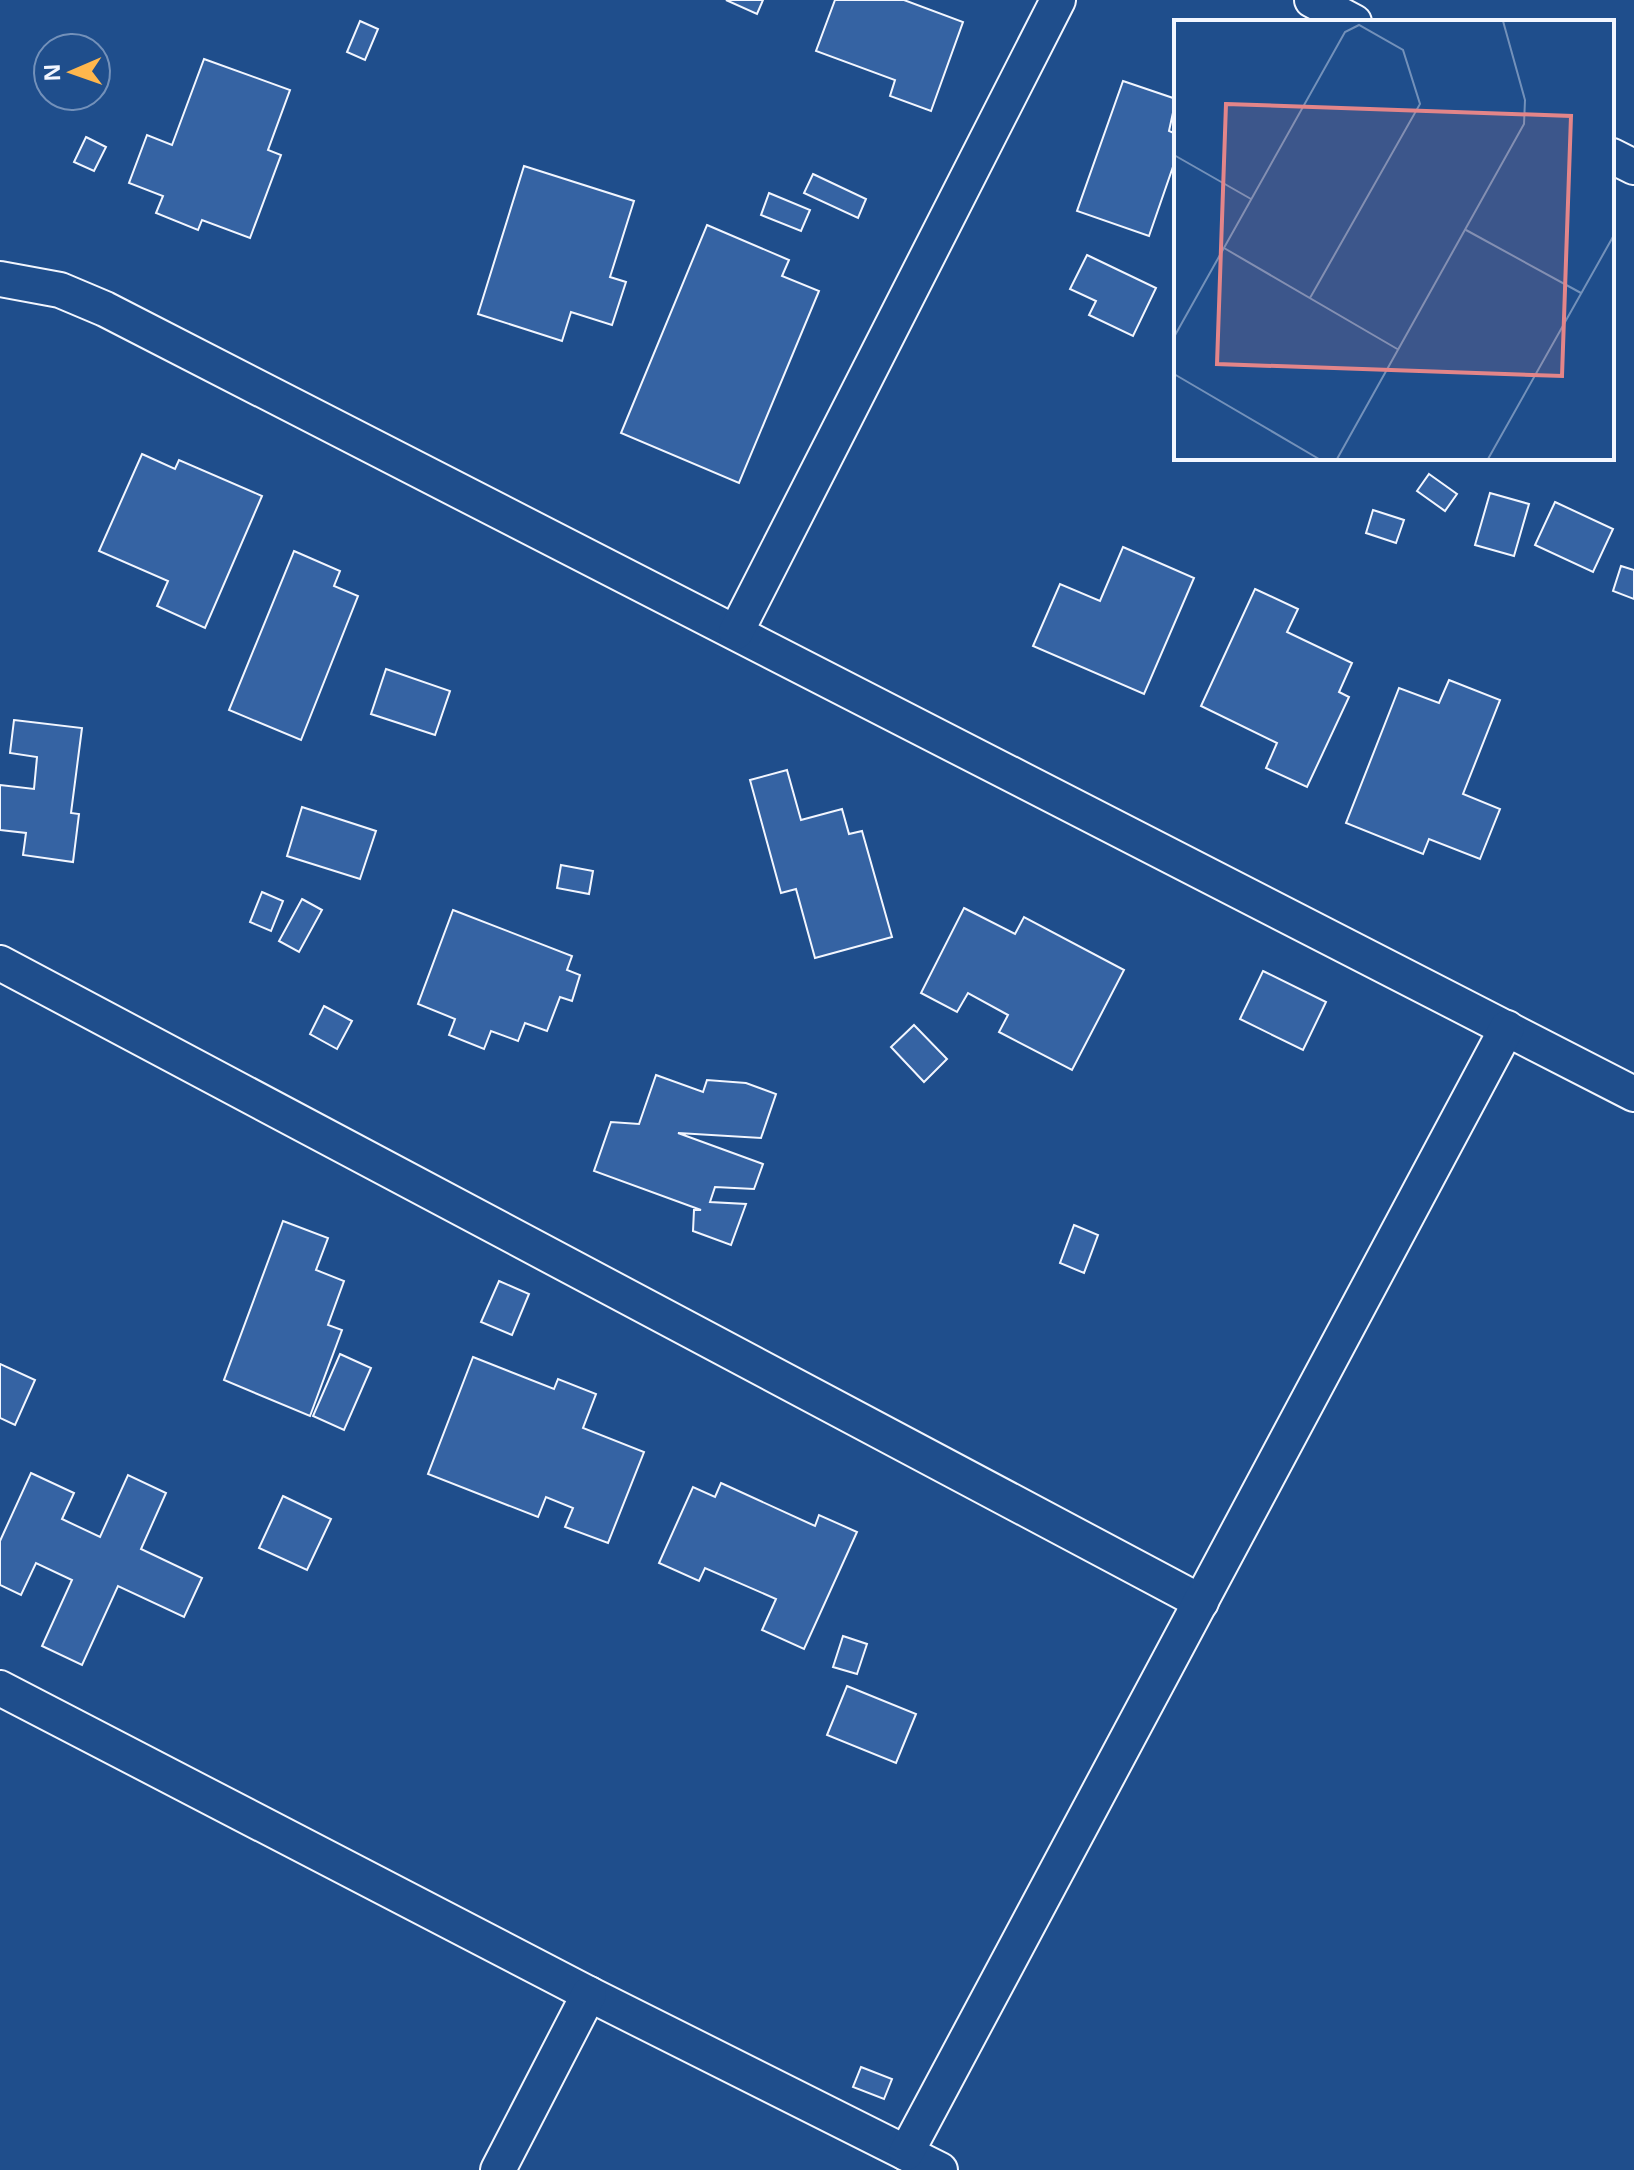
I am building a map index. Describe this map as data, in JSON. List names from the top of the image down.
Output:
{
  "north": "left"
}
